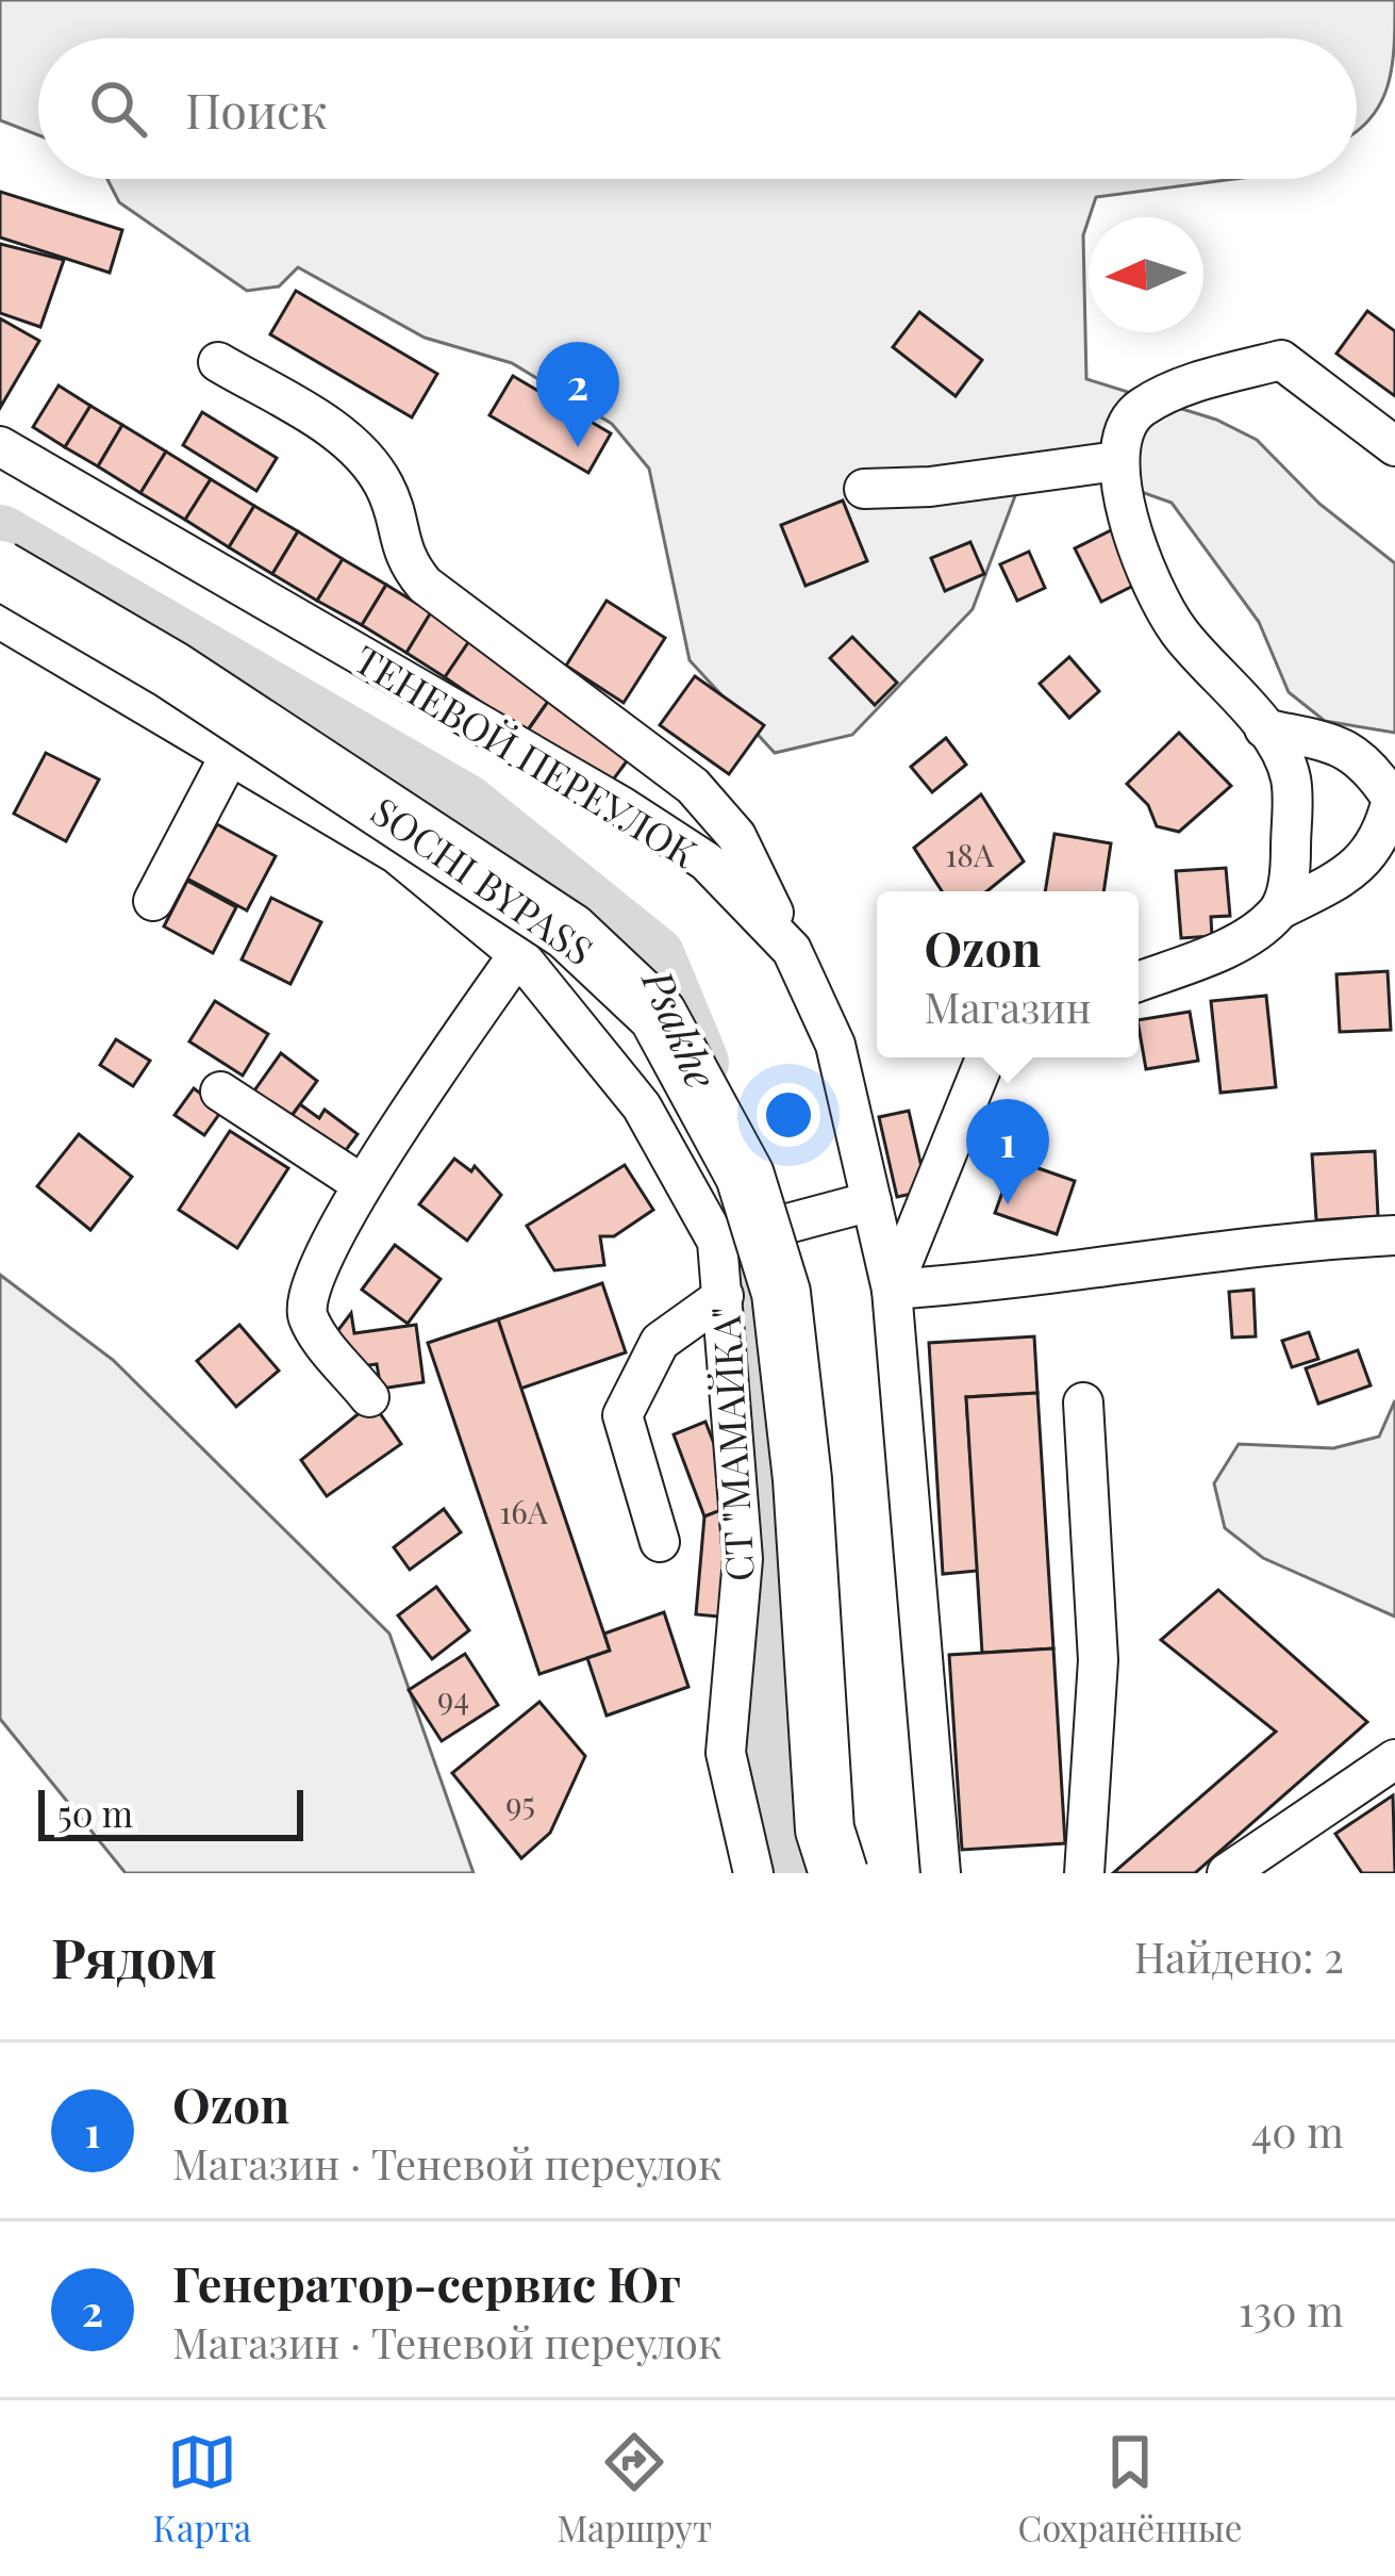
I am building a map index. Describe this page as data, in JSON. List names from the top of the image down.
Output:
{
  "streets": {
    "highway": ["SOCHI BYPASS"],
    "street": ["ТЕНЕВОЙ ПЕРЕУЛОК", "СТ \"МАМАЙКА\""]
  },
  "water": ["Psakhe"],
  "house_numbers": [
    "18А",
    "16А",
    "94",
    "95"
  ],
  "scale_bar": "50 m",
  "north": "left",
  "page": {
    "search": "Поиск",
    "pins": ["2", "1"],
    "popup": ["Ozon", "Магазин"],
    "scale": "50 m",
    "heading": ["Рядом", "Найдено: 2"],
    "list": [
      {
        "mark": "1",
        "name": "Ozon",
        "note": "Магазин · Теневой переулок",
        "value": "40 m"
      },
      {
        "mark": "2",
        "name": "Генератор-сервис Юг",
        "note": "Магазин · Теневой переулок",
        "value": "130 m"
      }
    ],
    "nav": ["Карта", "Маршрут", "Сохранённые"]
  }
}
